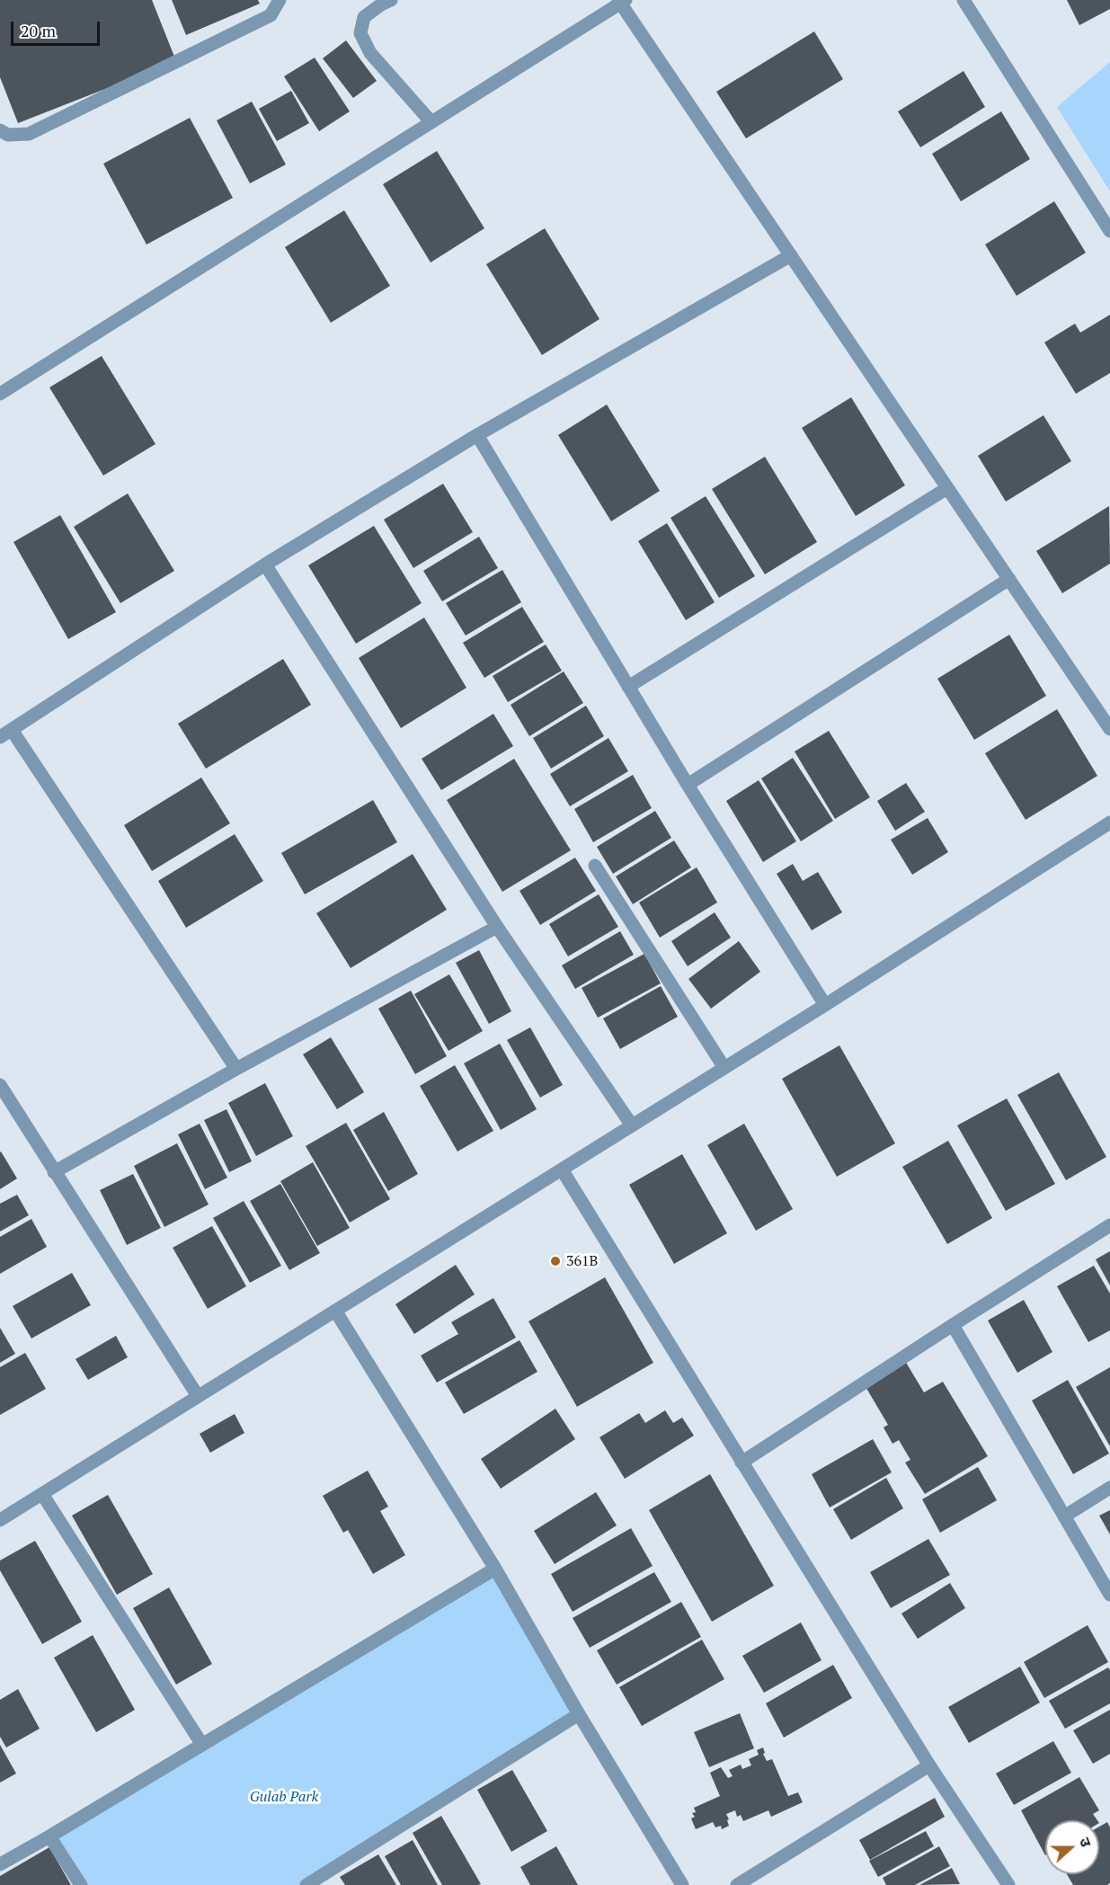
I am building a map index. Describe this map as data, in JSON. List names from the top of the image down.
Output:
{
  "parks": ["Gulab Park"],
  "places": ["361B"],
  "scale_bar": "20 m",
  "north": "right"
}
